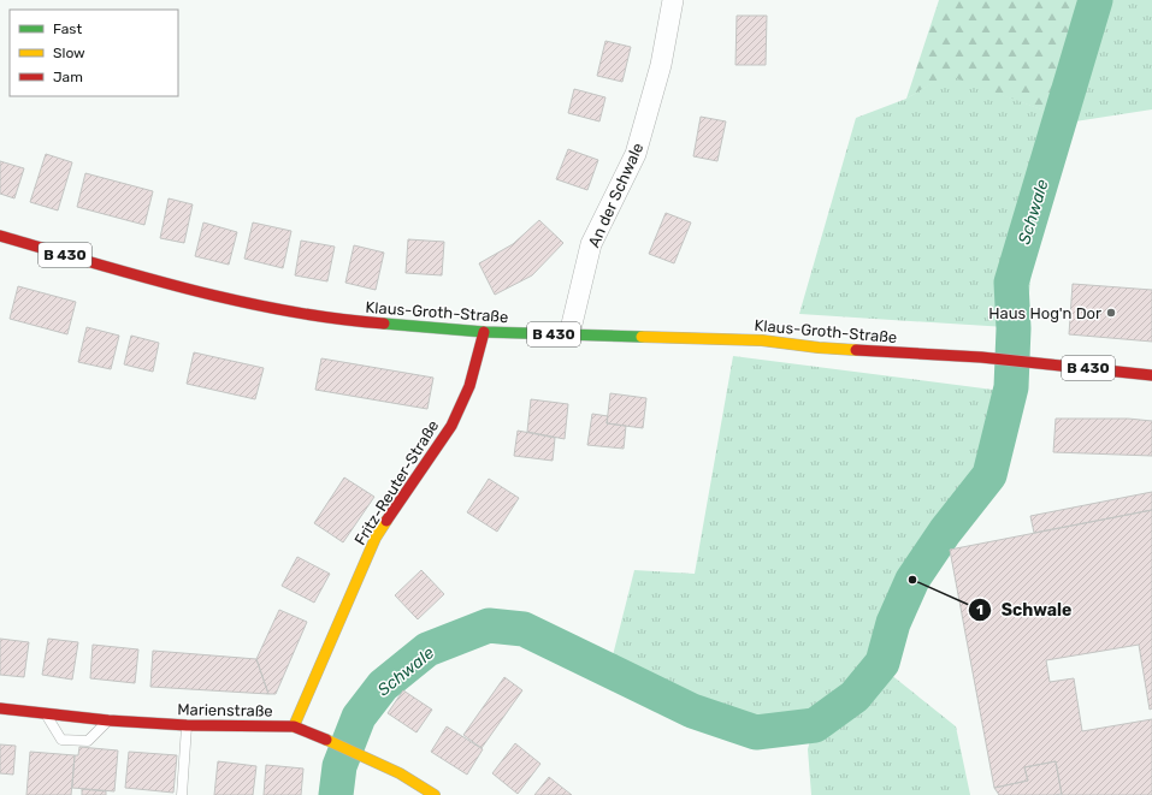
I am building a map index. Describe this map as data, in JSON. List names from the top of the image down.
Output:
{
  "streets": {
    "main road": [
      "B 430",
      "Klaus-Groth-Straße",
      "Fritz-Reuter-Straße",
      "Marienstraße"
    ],
    "street": ["An der Schwale"]
  },
  "crossings": [
    ["An der Schwale", "Klaus-Groth-Straße"],
    ["Klaus-Groth-Straße", "Fritz-Reuter-Straße"],
    ["Fritz-Reuter-Straße", "Marienstraße"]
  ],
  "water": ["Schwale"],
  "places": ["Haus Hog'n Dor", "Schwale"],
  "legend": ["Fast", "Slow", "Jam"]
}
